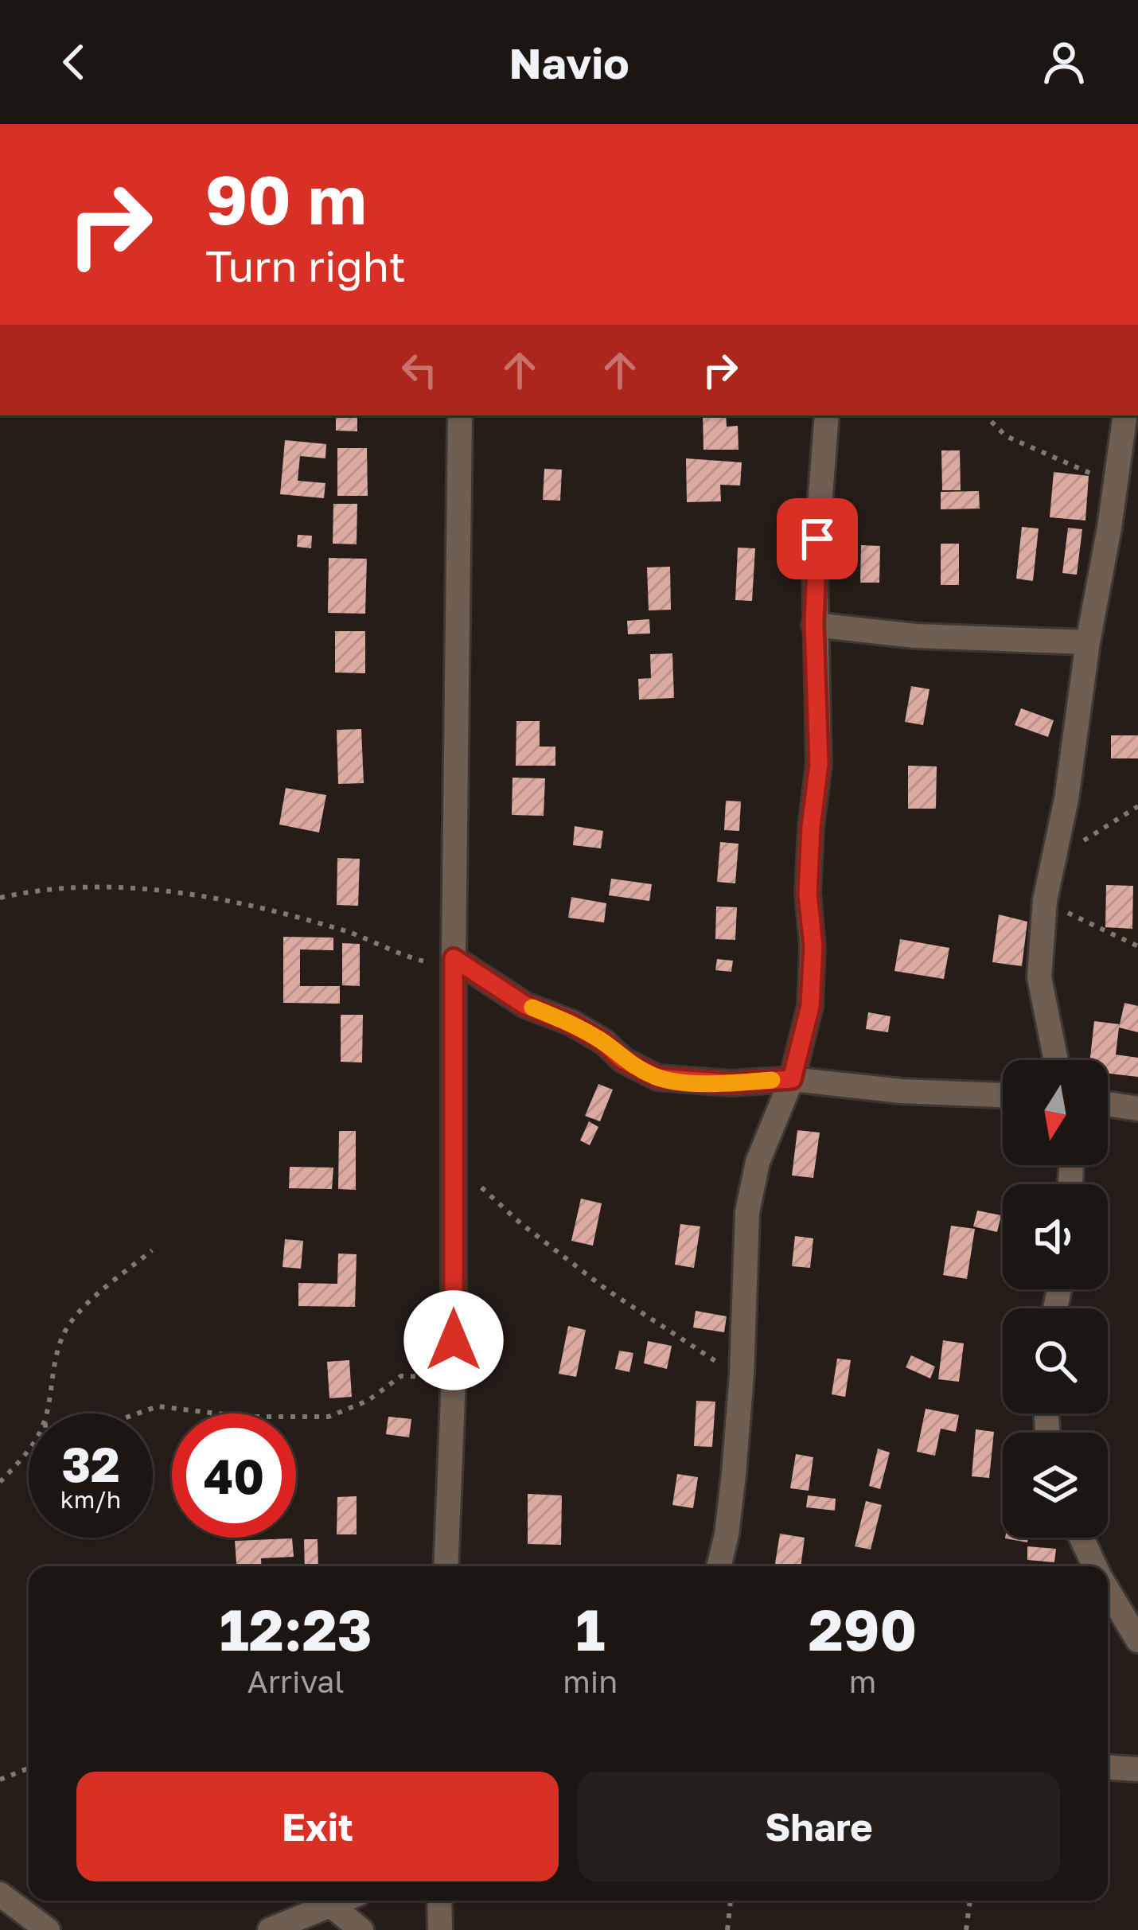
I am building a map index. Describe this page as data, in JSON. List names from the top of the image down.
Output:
{
  "north": "bottom",
  "page": {
    "header": "Navio",
    "turn": ["90 m", "Turn right"],
    "speed": "32 km/h",
    "limit": "40",
    "eta": [
      "12:23",
      "Arrival",
      "1",
      "min",
      "290",
      "m"
    ],
    "buttons": ["Exit", "Share"]
  }
}
